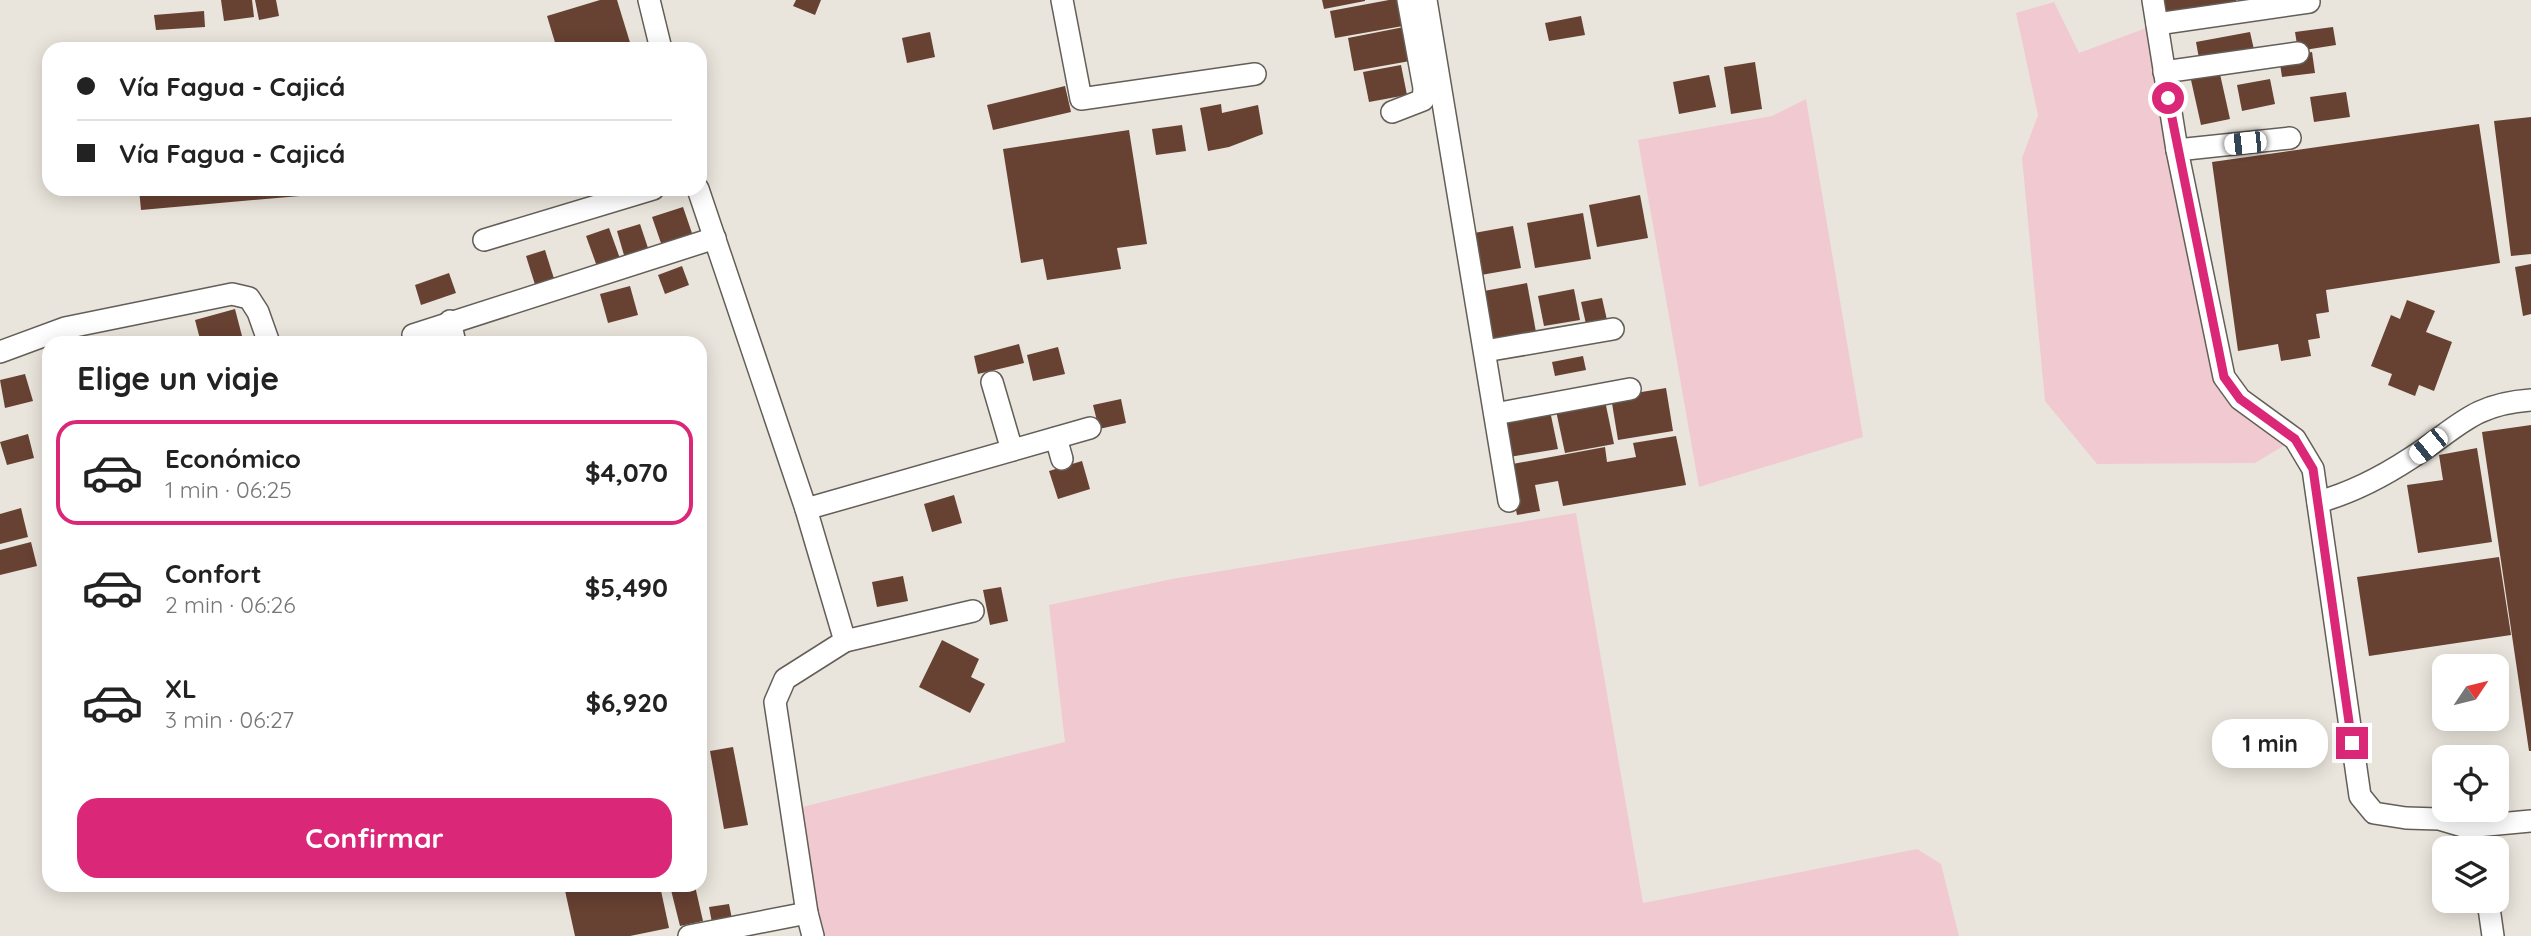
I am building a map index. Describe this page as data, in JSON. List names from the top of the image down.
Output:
{
  "north": "top right",
  "page": {
    "banner": ["Vía Fagua - Cajicá", "Vía Fagua - Cajicá"],
    "heading": "Elige un viaje",
    "list": [
      {
        "name": "Económico",
        "note": "1 min · 06:25",
        "value": "$4,070"
      },
      {
        "name": "Confort",
        "note": "2 min · 06:26",
        "value": "$5,490"
      },
      {
        "name": "XL",
        "note": "3 min · 06:27",
        "value": "$6,920"
      }
    ],
    "bubble": "1 min",
    "buttons": "Confirmar"
  }
}
